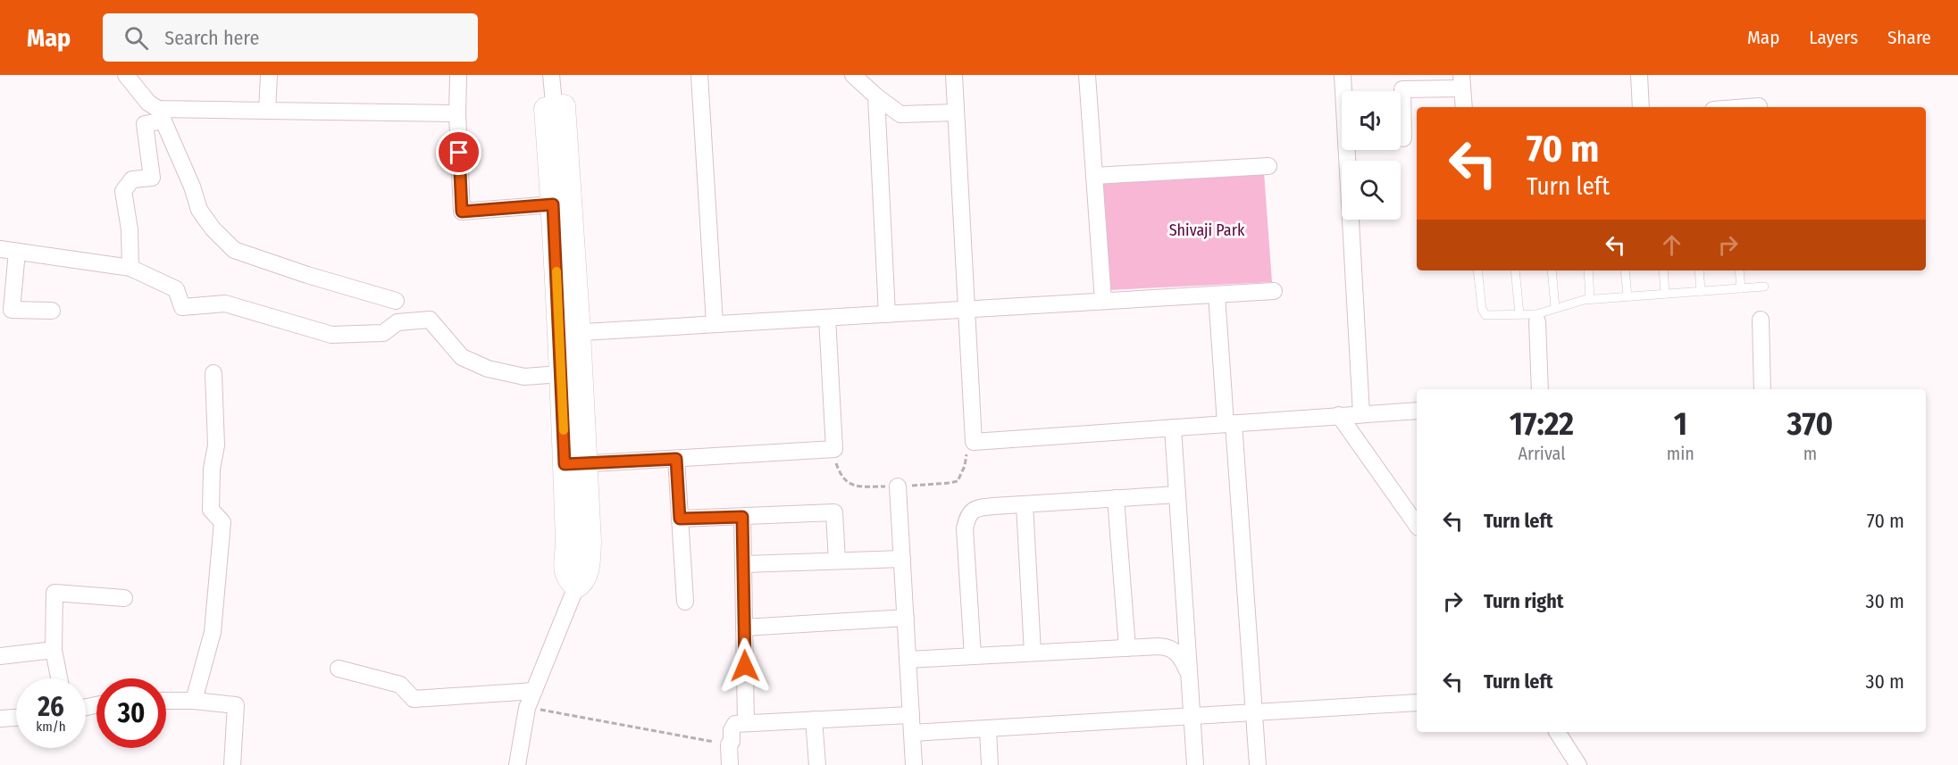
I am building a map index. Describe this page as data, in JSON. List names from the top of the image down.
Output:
{
  "parks": ["Shivaji Park"],
  "page": {
    "header": "Map",
    "search": "Search here",
    "nav": ["Map", "Layers", "Share"],
    "turn": ["70 m", "Turn left"],
    "eta": [
      "17:22",
      "Arrival",
      "1",
      "min",
      "370",
      "m"
    ],
    "list": [
      {
        "name": "Turn left",
        "value": "70 m"
      },
      {
        "name": "Turn right",
        "value": "30 m"
      },
      {
        "name": "Turn left",
        "value": "30 m"
      }
    ],
    "speed": "26 km/h",
    "limit": "30"
  }
}
